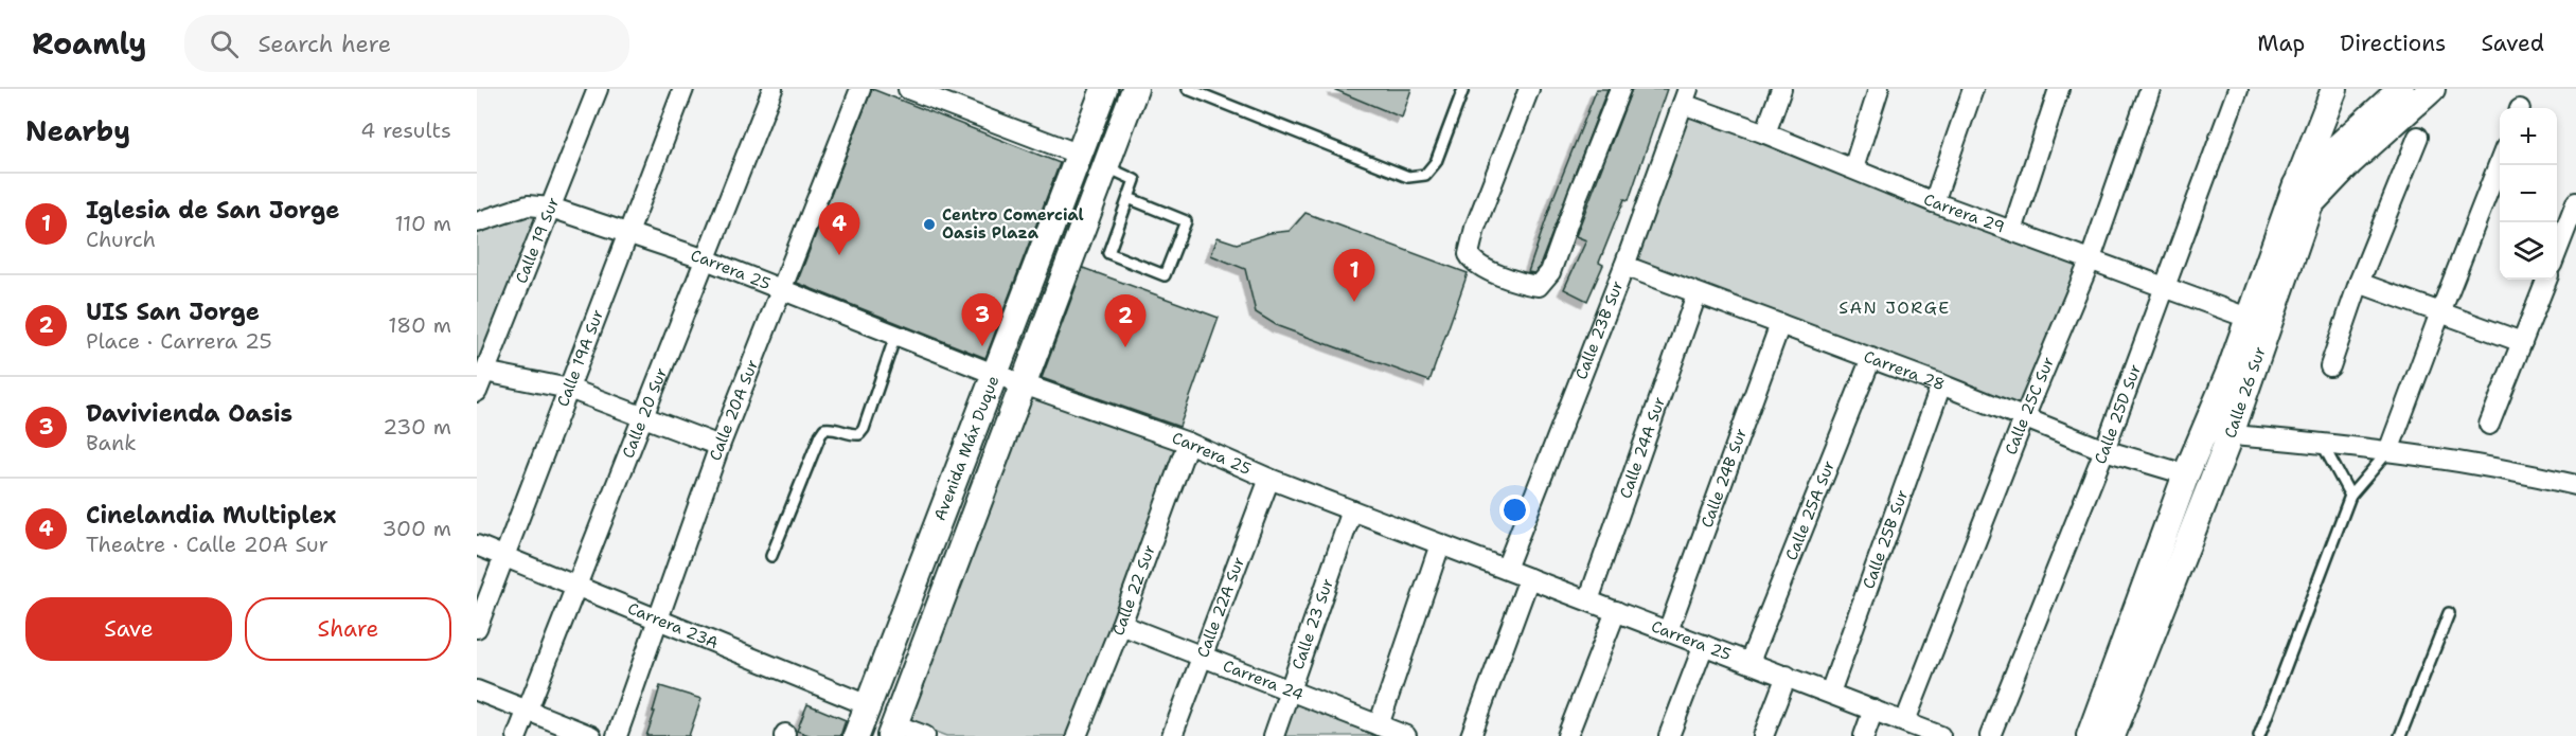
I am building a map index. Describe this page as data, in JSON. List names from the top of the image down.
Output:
{
  "streets": {
    "street": [
      "Carrera 29",
      "Calle 19 Sur",
      "Carrera 25",
      "Calle 23B Sur",
      "Calle 19A Sur",
      "Carrera 28",
      "Calle 26 Sur",
      "Calle 25C Sur",
      "Calle 20A Sur",
      "Calle 20 Sur",
      "Calle 25D Sur",
      "Calle 24A Sur",
      "Avenida Máx Duque",
      "Calle 24B Sur",
      "Calle 25A Sur",
      "Calle 25B Sur",
      "Calle 22 Sur",
      "Calle 22A Sur",
      "Calle 23 Sur",
      "Carrera 23A",
      "Carrera 24"
    ]
  },
  "crossings": [
    ["Carrera 29", "Calle 23B Sur"],
    ["Carrera 29", "Calle 26 Sur"],
    ["Carrera 29", "Calle 25C Sur"],
    ["Carrera 29", "Calle 25D Sur"],
    ["Calle 19 Sur", "Carrera 25"],
    ["Carrera 25", "Calle 23B Sur"],
    ["Carrera 25", "Calle 19A Sur"],
    ["Carrera 25", "Calle 25C Sur"],
    ["Carrera 25", "Calle 20A Sur"],
    ["Carrera 25", "Calle 20 Sur"],
    ["Carrera 25", "Calle 24A Sur"],
    ["Carrera 25", "Avenida Máx Duque"],
    ["Carrera 25", "Calle 24B Sur"],
    ["Carrera 25", "Calle 25A Sur"],
    ["Carrera 25", "Calle 25B Sur"],
    ["Carrera 25", "Calle 22 Sur"],
    ["Carrera 25", "Calle 22A Sur"],
    ["Carrera 25", "Calle 23 Sur"],
    ["Calle 23B Sur", "Carrera 28"],
    ["Calle 19A Sur", "Carrera 23A"],
    ["Carrera 28", "Calle 26 Sur"],
    ["Carrera 28", "Calle 25C Sur"],
    ["Carrera 28", "Calle 25D Sur"],
    ["Carrera 28", "Calle 24A Sur"],
    ["Carrera 28", "Calle 24B Sur"],
    ["Carrera 28", "Calle 25A Sur"],
    ["Carrera 28", "Calle 25B Sur"],
    ["Calle 20A Sur", "Carrera 23A"],
    ["Calle 20 Sur", "Carrera 23A"],
    ["Avenida Máx Duque", "Carrera 23A"],
    ["Calle 22 Sur", "Carrera 24"],
    ["Calle 22A Sur", "Carrera 24"],
    ["Calle 23 Sur", "Carrera 24"]
  ],
  "districts": ["SAN JORGE"],
  "places": ["Centro Comercial Oasis Plaza"],
  "page": {
    "header": "Roamly",
    "search": "Search here",
    "nav": ["Map", "Directions", "Saved"],
    "heading": ["Nearby", "4 results"],
    "map_buttons": ["+", "−"],
    "list": [
      {
        "mark": "1",
        "name": "Iglesia de San Jorge",
        "note": "Church",
        "value": "110 m"
      },
      {
        "mark": "2",
        "name": "UIS San Jorge",
        "note": "Place · Carrera 25",
        "value": "180 m"
      },
      {
        "mark": "3",
        "name": "Davivienda Oasis",
        "note": "Bank",
        "value": "230 m"
      },
      {
        "mark": "4",
        "name": "Cinelandia Multiplex",
        "note": "Theatre · Calle 20A Sur",
        "value": "300 m"
      }
    ],
    "pins": [
      "4",
      "1",
      "3",
      "2"
    ],
    "buttons": ["Save", "Share"]
  }
}
